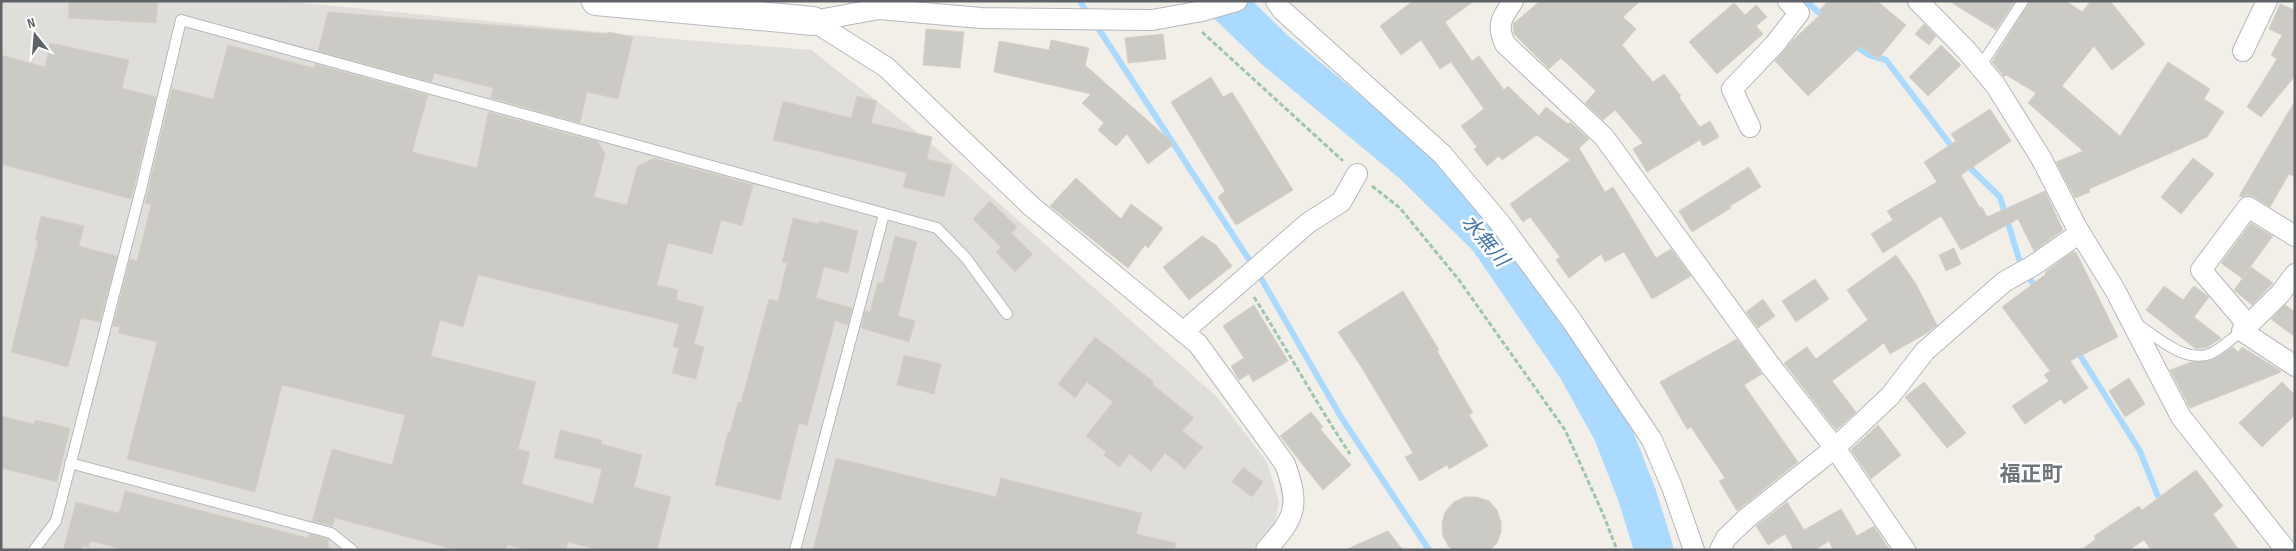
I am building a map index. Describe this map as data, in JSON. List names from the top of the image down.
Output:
{
  "districts": ["福正町"],
  "water": ["水無川"],
  "north": "top"
}
